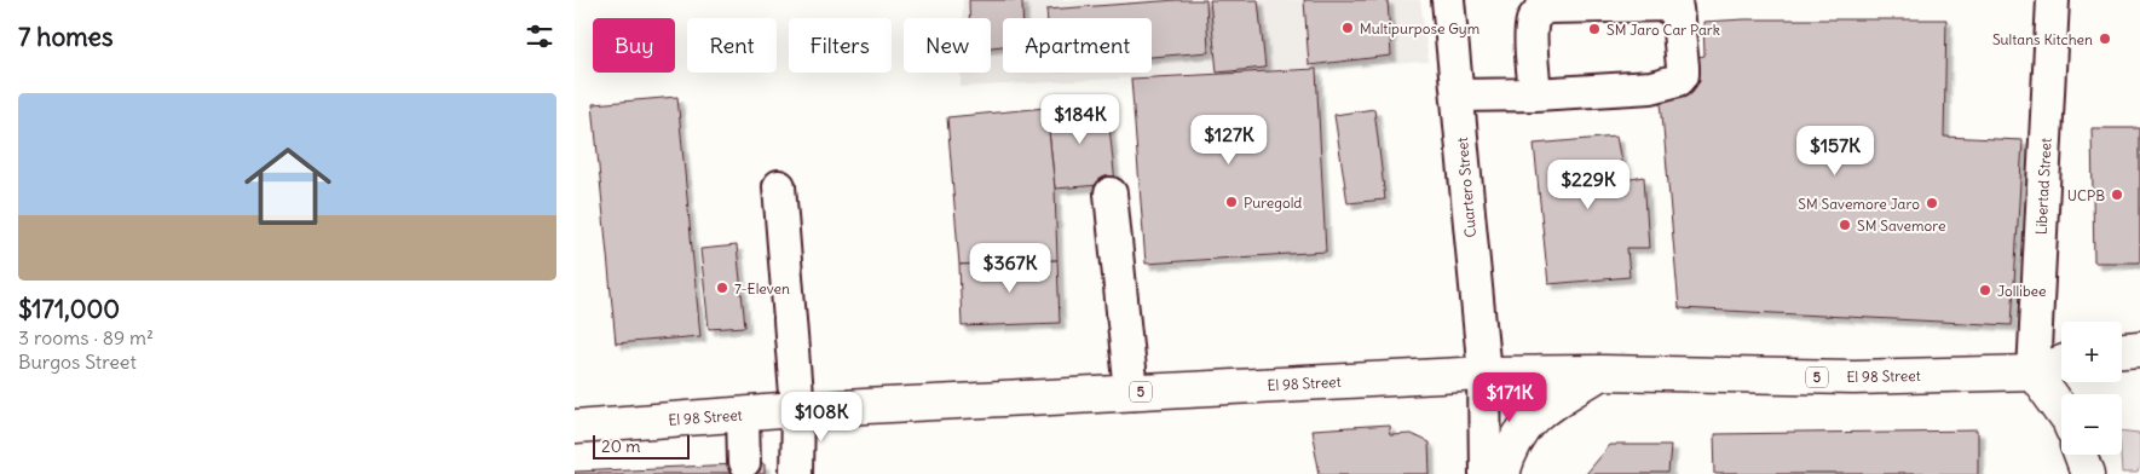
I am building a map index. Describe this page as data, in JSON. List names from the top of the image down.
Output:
{
  "streets": {
    "main road": ["El 98 Street", "5"],
    "street": ["Libertad Street", "Cuartero Street"]
  },
  "crossings": [
    ["Libertad Street", "El 98 Street"],
    ["Libertad Street", "5"],
    ["Cuartero Street", "El 98 Street"],
    ["El 98 Street", "5"]
  ],
  "places": [
    "Multipurpose Gym",
    "SM Jaro Car Park",
    "Sultans Kitchen",
    "UCPB",
    "Puregold",
    "SM Savemore Jaro",
    "SM Savemore",
    "7-Eleven",
    "Jollibee"
  ],
  "scale_bar": "20 m",
  "page": {
    "heading": "7 homes",
    "chip": [
      "Buy",
      "Rent",
      "Filters",
      "New",
      "Apartment"
    ],
    "list": [
      {
        "name": "$171,000",
        "note": "3 rooms · 89 m² · Burgos Street"
      }
    ],
    "price": [
      "$184K",
      "$127K",
      "$157K",
      "$229K",
      "$367K",
      "$171K",
      "$108K"
    ],
    "map_buttons": ["+", "−"],
    "scale": "20 m"
  }
}
